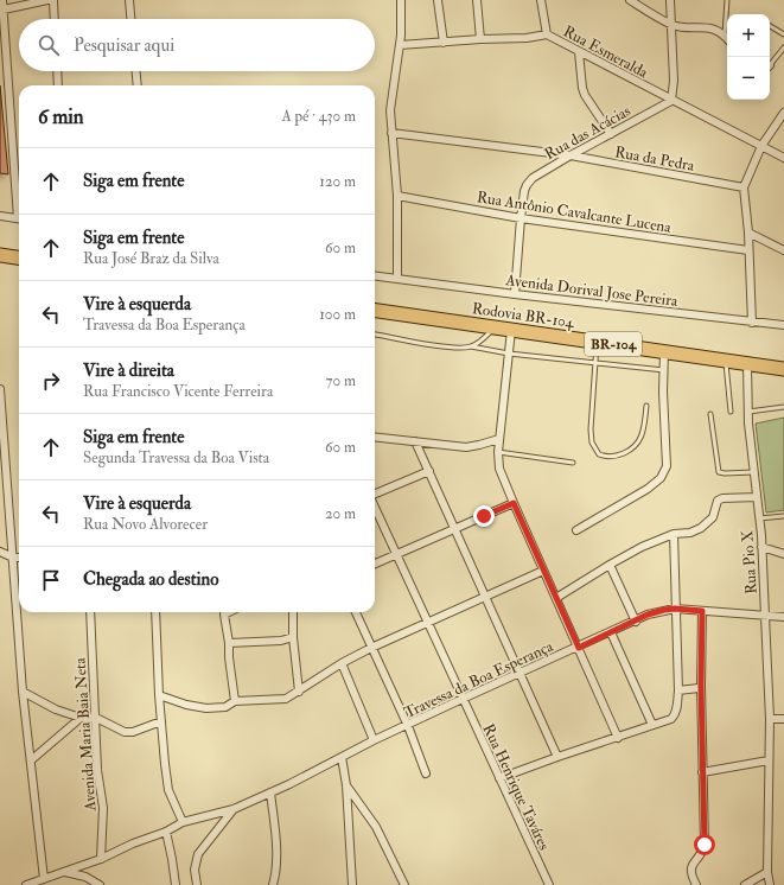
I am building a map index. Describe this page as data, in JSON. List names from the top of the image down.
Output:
{
  "streets": {
    "highway": ["Rodovia BR-104", "BR-104"],
    "street": [
      "Rua Esmeralda",
      "Rua das Acácias",
      "Rua da Pedra",
      "Rua Antônio Cavalcante Lucena",
      "Avenida Dorival Jose Pereira",
      "Rua Pio X",
      "Travessa da Boa Esperança",
      "Avenida Maria Baia Neta",
      "Rua Henrique Taváres"
    ]
  },
  "crossings": [
    ["Rua Esmeralda", "Rua das Acácias"],
    ["Rua das Acácias", "Rua da Pedra"],
    ["Rua das Acácias", "Rua Antônio Cavalcante Lucena"],
    ["Rua das Acácias", "Avenida Dorival Jose Pereira"],
    ["Rodovia BR-104", "Rua Pio X"],
    ["Rua Pio X", "Travessa da Boa Esperança"],
    ["Travessa da Boa Esperança", "Avenida Maria Baia Neta"],
    ["Travessa da Boa Esperança", "Rua Henrique Taváres"]
  ],
  "page": {
    "map_buttons": ["+", "−"],
    "search": "Pesquisar aqui",
    "heading": ["6 min", "A pé · 430 m"],
    "list": [
      ["Siga em frente", "120 m"],
      ["Siga em frente", "Rua José Braz da Silva", "60 m"],
      ["Vire à esquerda", "Travessa da Boa Esperança", "100 m"],
      ["Vire à direita", "Rua Francisco Vicente Ferreira", "70 m"],
      ["Siga em frente", "Segunda Travessa da Boa Vista", "60 m"],
      ["Vire à esquerda", "Rua Novo Alvorecer", "20 m"],
      "Chegada ao destino"
    ]
  }
}
